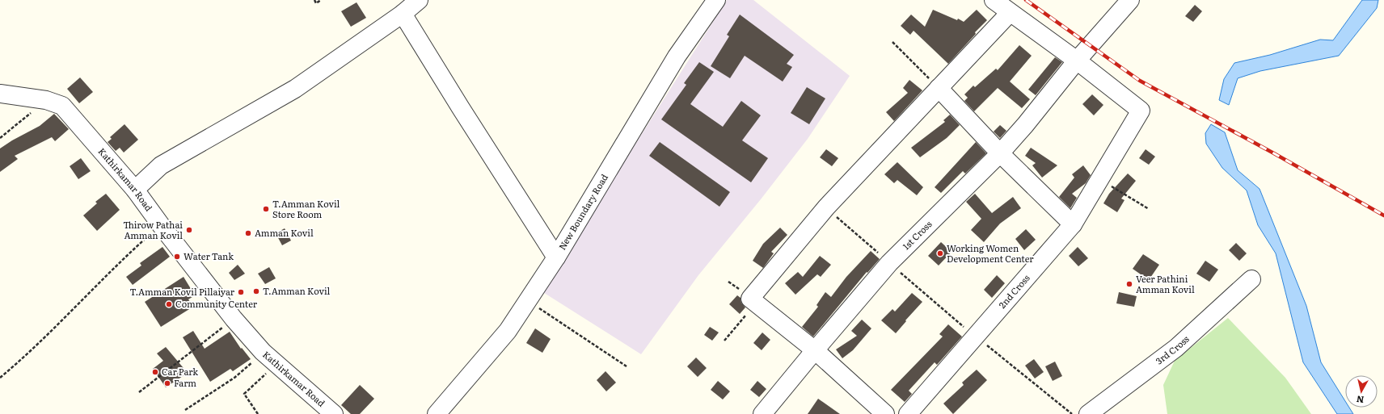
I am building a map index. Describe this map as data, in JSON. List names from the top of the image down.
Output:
{
  "streets": {
    "street": [
      "Kathirkamar Road",
      "New Boundary Road",
      "1st Cross",
      "2nd Cross",
      "3rd Cross"
    ]
  },
  "crossings": [
    ["1st Cross", "2nd Cross"]
  ],
  "places": [
    "T.Amman Kovil Store Room",
    "Thirow Pathai Amman Kovil",
    "Amman Kovil",
    "Working Women Development Center",
    "Water Tank",
    "Veer Pathini Amman Kovil",
    "T.Amman Kovil",
    "T.Amman Kovil Pillaiyar",
    "Community Center",
    "Car Park",
    "Farm"
  ],
  "north": "bottom"
}
